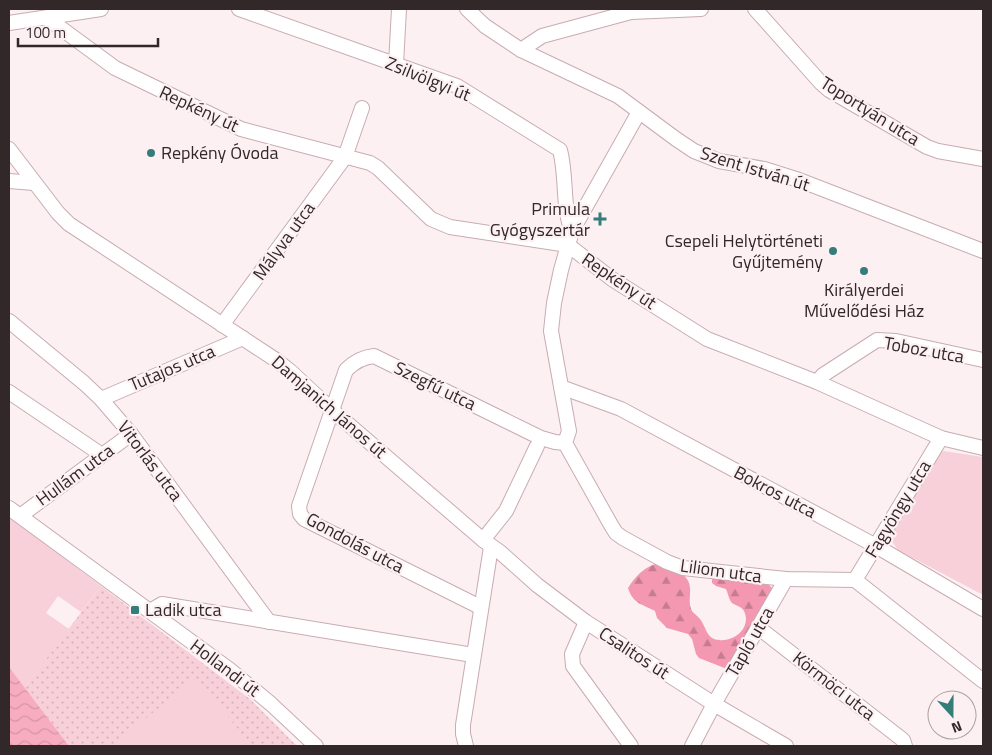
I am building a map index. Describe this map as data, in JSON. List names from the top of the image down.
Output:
{
  "streets": {
    "street": [
      "Zsilvölgyi út",
      "Repkény út",
      "Toportyán utca",
      "Szent István út",
      "Mályva utca",
      "Toboz utca",
      "Tutajos utca",
      "Szegfű utca",
      "Damjanich János út",
      "Vitorlás utca",
      "Hullám utca",
      "Bokros utca",
      "Fagyöngy utca",
      "Gondolás utca",
      "Liliom utca",
      "Tapló utca",
      "Csalitos út",
      "Hollandi út",
      "Körmöci utca"
    ]
  },
  "crossings": [
    ["Repkény út", "Mályva utca"],
    ["Repkény út", "Toboz utca"],
    ["Repkény út", "Fagyöngy utca"],
    ["Mályva utca", "Damjanich János út"],
    ["Tutajos utca", "Damjanich János út"],
    ["Tutajos utca", "Vitorlás utca"],
    ["Szegfű utca", "Damjanich János út"],
    ["Szegfű utca", "Gondolás utca"],
    ["Szegfű utca", "Liliom utca"],
    ["Damjanich János út", "Gondolás utca"],
    ["Damjanich János út", "Csalitos út"],
    ["Vitorlás utca", "Hullám utca"],
    ["Hullám utca", "Hollandi út"],
    ["Bokros utca", "Fagyöngy utca"],
    ["Fagyöngy utca", "Liliom utca"],
    ["Liliom utca", "Tapló utca"],
    ["Tapló utca", "Csalitos út"],
    ["Tapló utca", "Körmöci utca"]
  ],
  "places": {
    "other": ["Repkény Óvoda", "Csepeli Helytörténeti Gyűjtemény", "Királyerdei Művelődési Ház"],
    "health": ["Primula Gyógyszertár"],
    "transit": ["Ladik utca"]
  },
  "scale_bar": "100 m",
  "north": "bottom"
}
